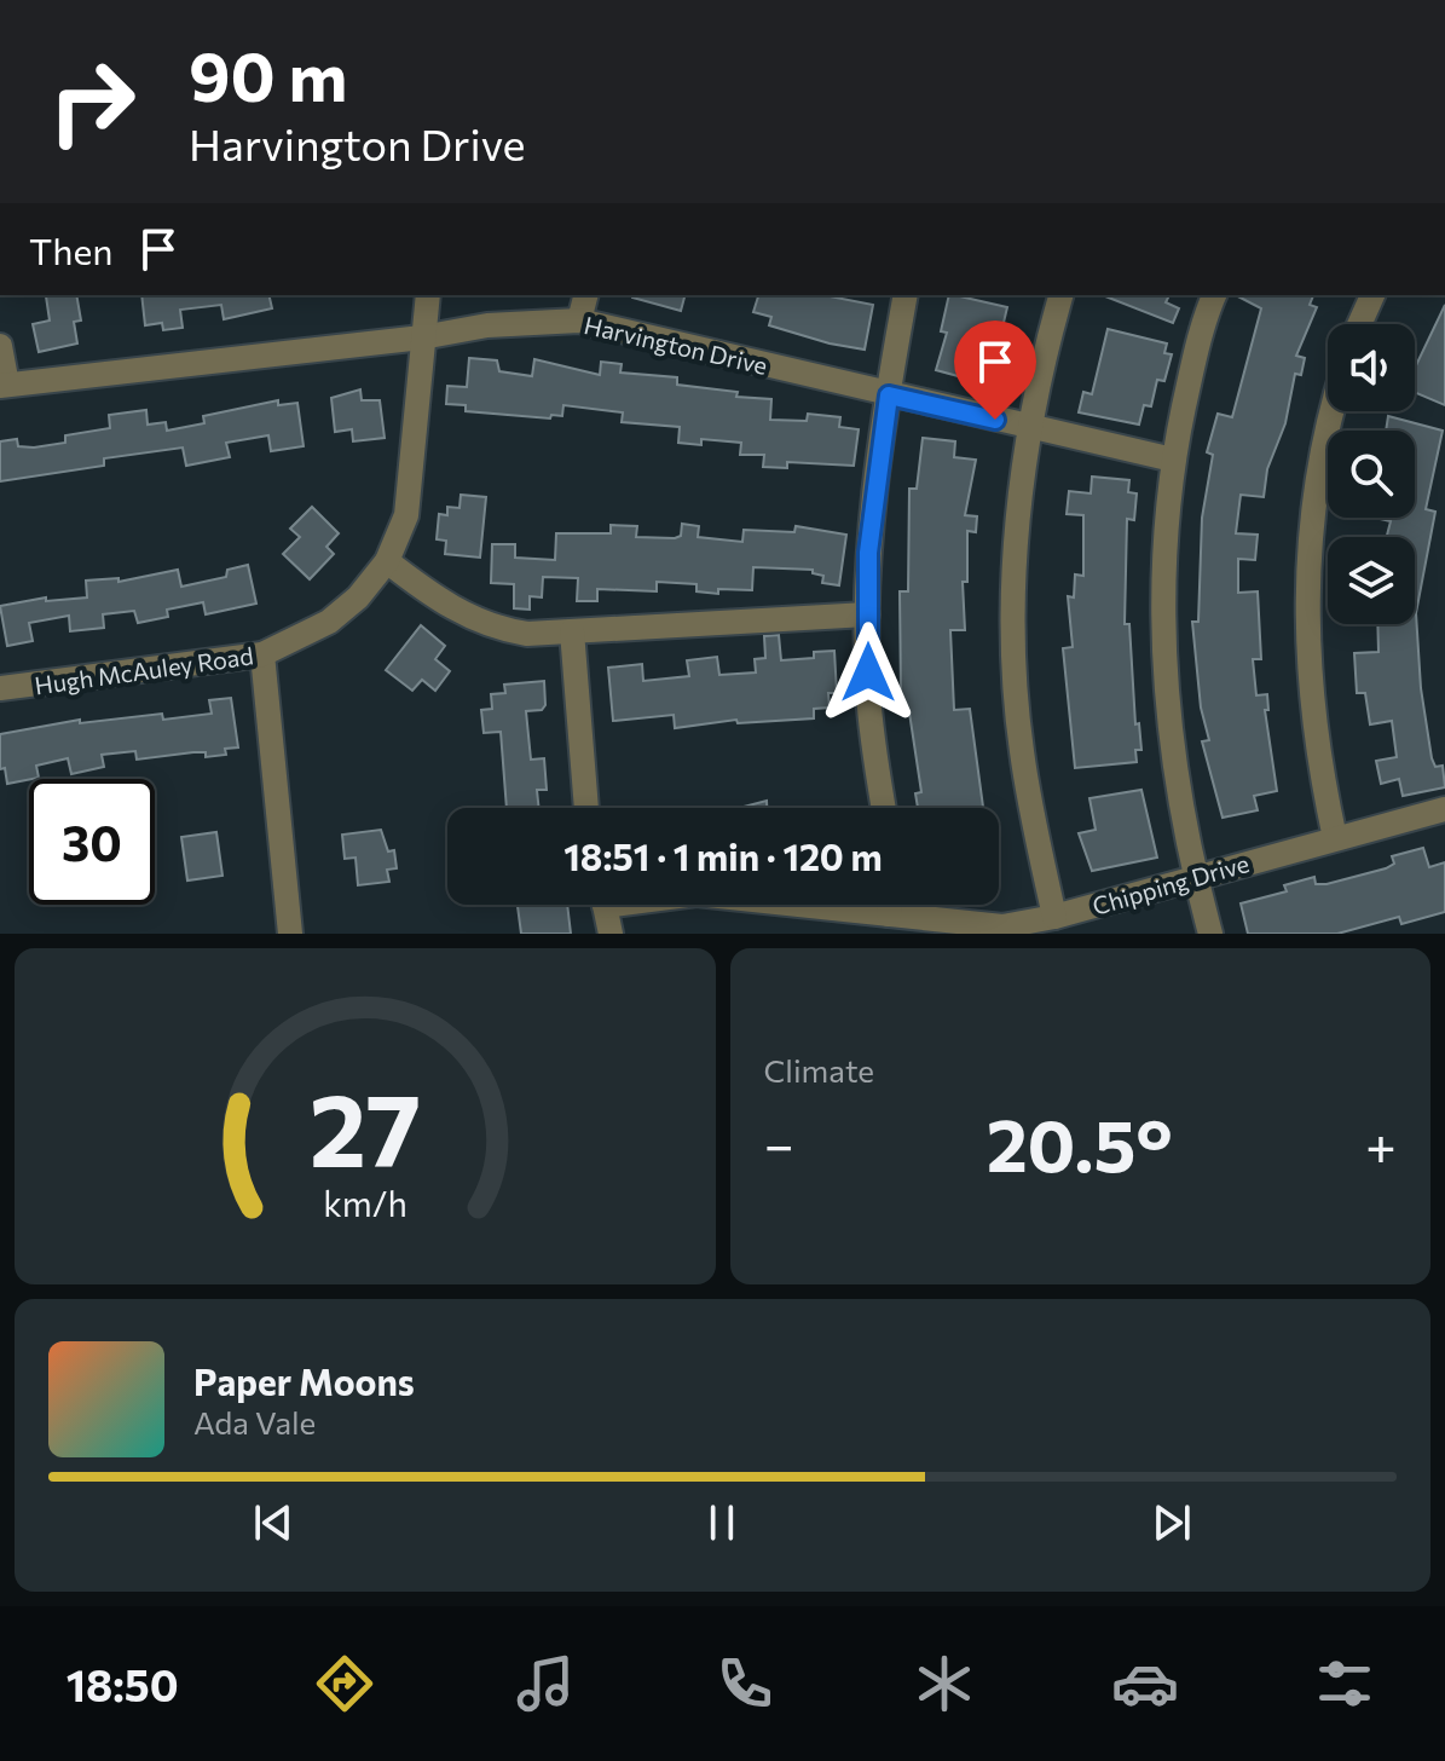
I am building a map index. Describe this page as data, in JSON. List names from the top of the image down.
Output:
{
  "streets": {
    "street": ["Harvington Drive", "Hugh McAuley Road", "Chipping Drive"]
  },
  "crossings": [
    ["Harvington Drive", "Hugh McAuley Road"]
  ],
  "page": {
    "turn": ["90 m", "Harvington Drive"],
    "then": "Then",
    "limit": "30",
    "trip": "18:51 · 1 min · 120 m",
    "tile": "Climate",
    "heat": ["−", "20.5°", "+"],
    "song": ["Paper Moons", "Ada Vale"],
    "tabs": "18:50",
    "gauge": ["27", "km/h"]
  }
}
